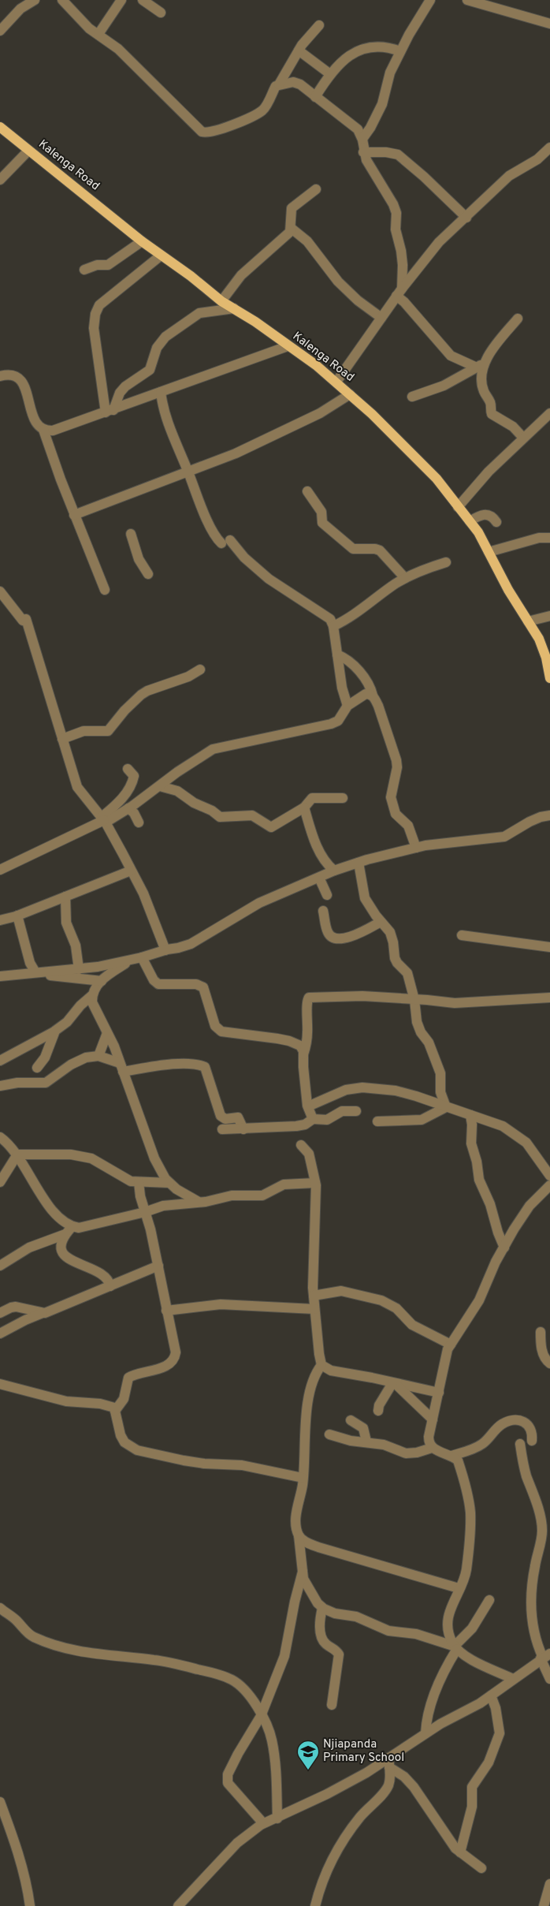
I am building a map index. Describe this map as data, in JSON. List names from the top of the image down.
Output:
{
  "streets": {
    "main road": ["Kalenga Road"]
  },
  "places": {
    "school or university": ["Njiapanda Primary School"]
  }
}
